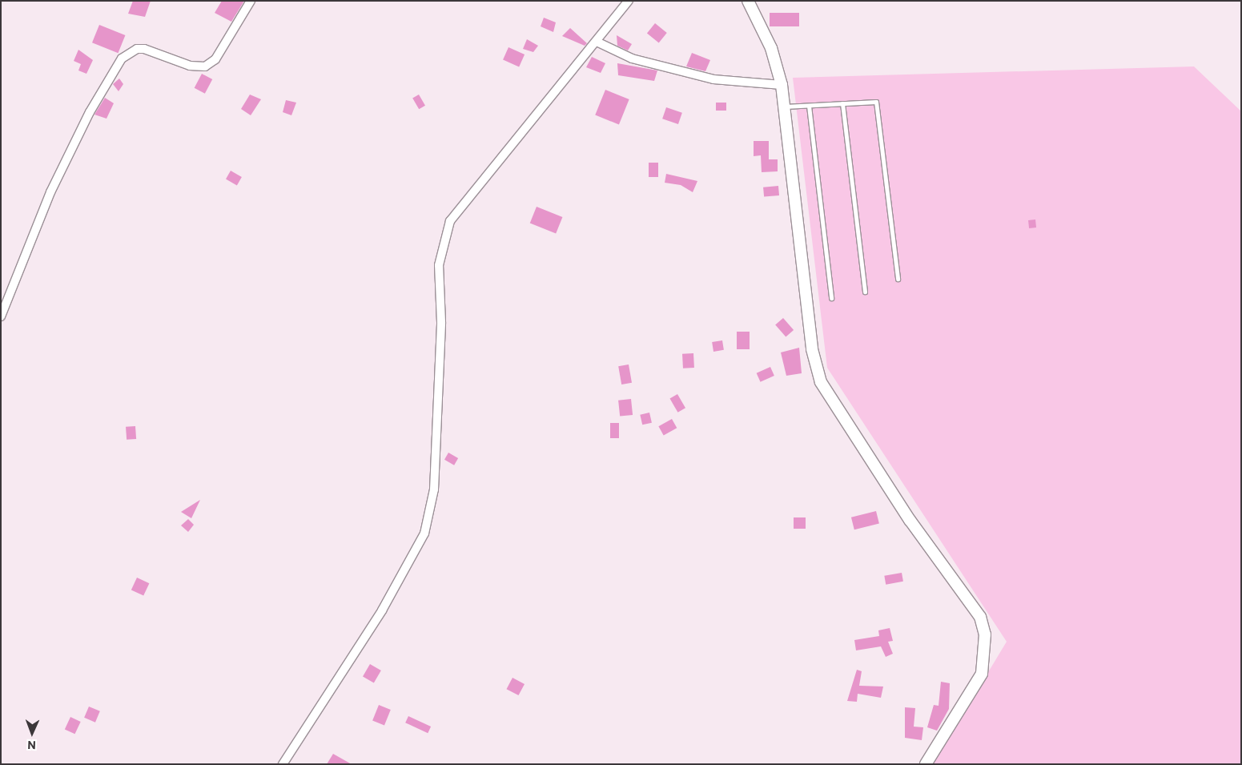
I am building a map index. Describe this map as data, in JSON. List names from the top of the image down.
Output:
{
  "north": "bottom"
}
